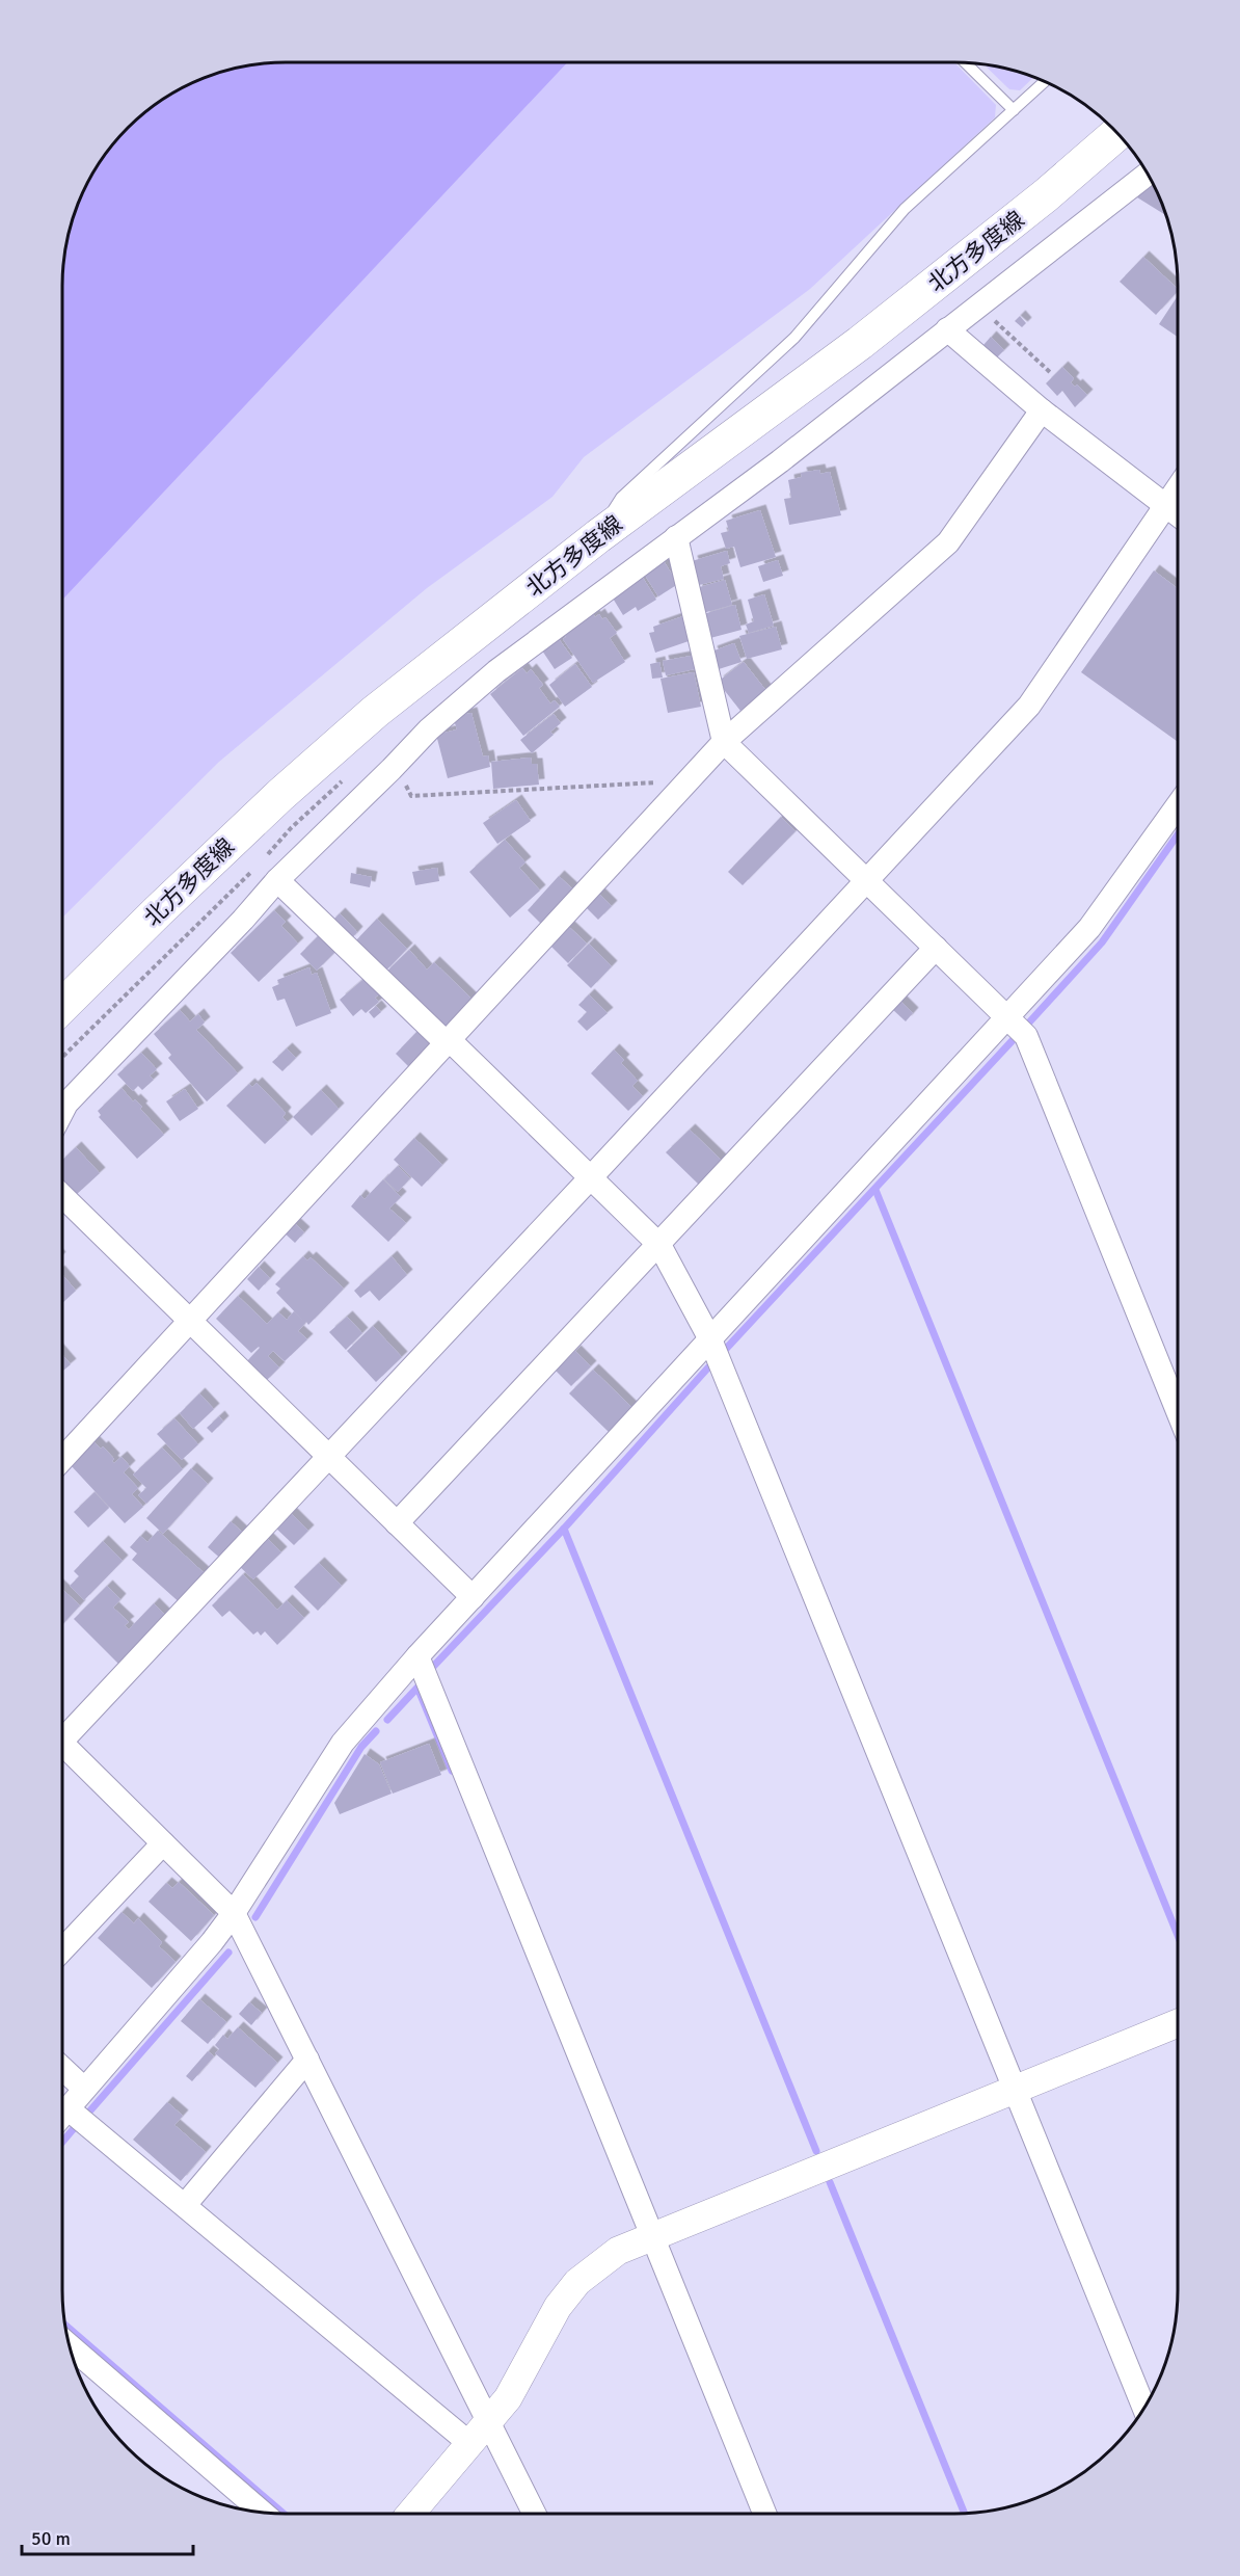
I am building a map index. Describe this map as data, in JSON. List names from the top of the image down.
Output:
{
  "streets": {
    "main road": ["北方多度線"]
  },
  "scale_bar": "50 m"
}
